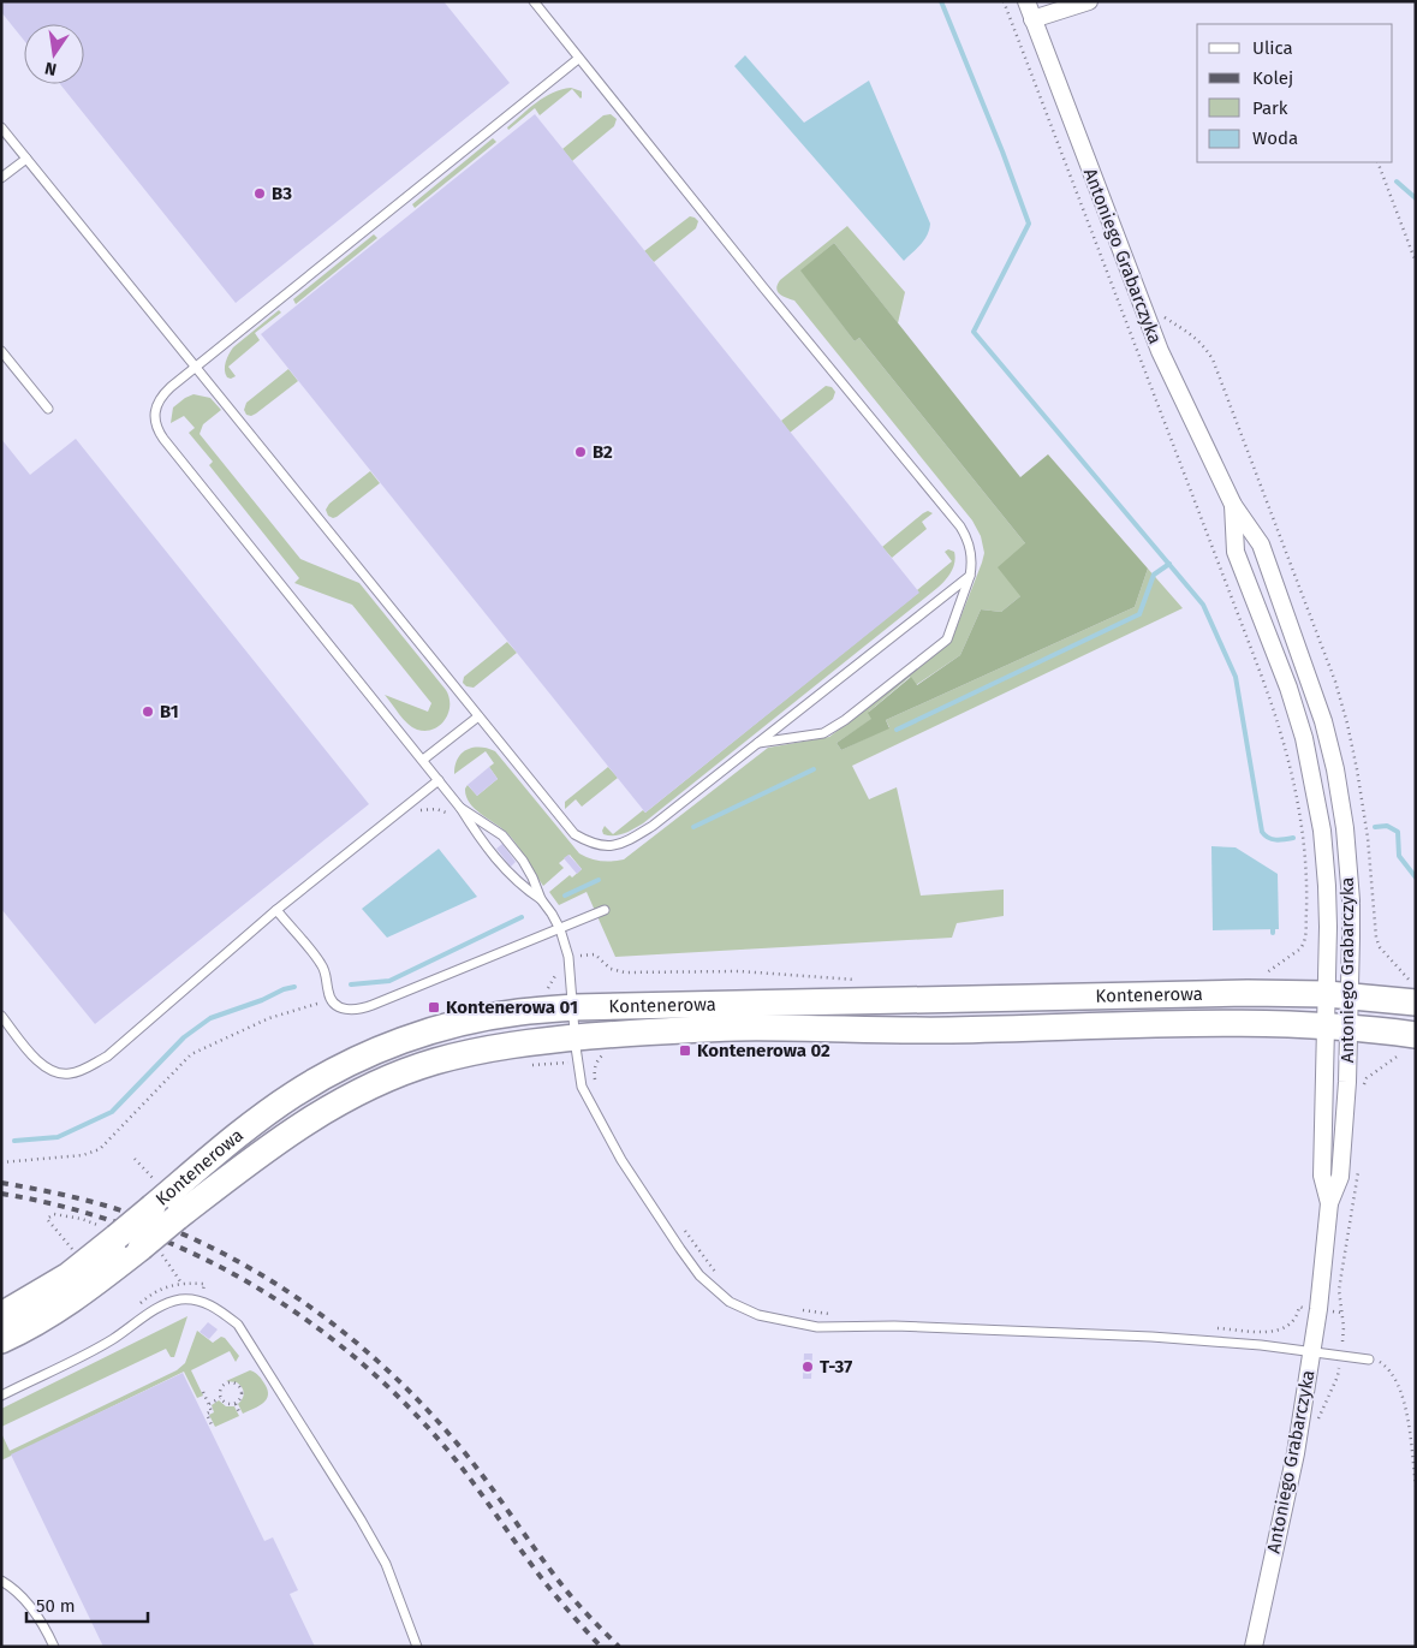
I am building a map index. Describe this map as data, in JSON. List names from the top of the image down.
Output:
{
  "streets": {
    "main road": ["Kontenerowa"],
    "street": ["Antoniego Grabarczyka"]
  },
  "crossings": [
    ["Antoniego Grabarczyka", "Kontenerowa"]
  ],
  "places": {
    "other": [
      "B3",
      "B2",
      "B1",
      "T-37"
    ],
    "transit": ["Kontenerowa 01", "Kontenerowa 02"]
  },
  "legend": [
    "Ulica",
    "Kolej",
    "Park",
    "Woda"
  ],
  "scale_bar": "50 m",
  "north": "bottom"
}
